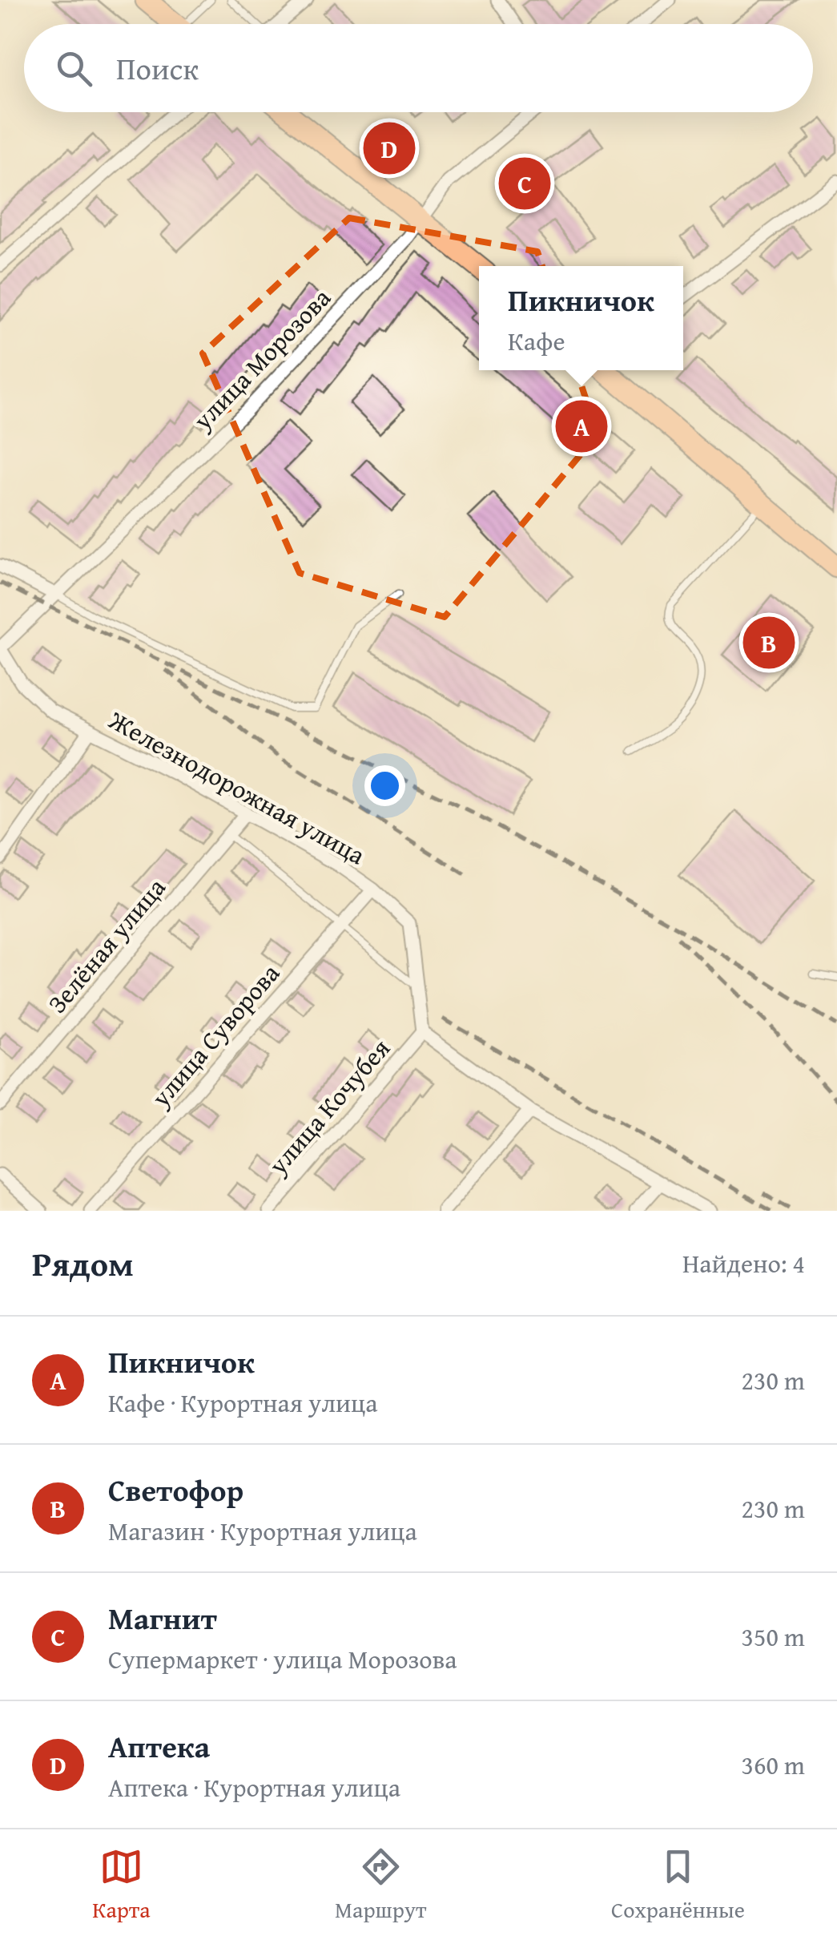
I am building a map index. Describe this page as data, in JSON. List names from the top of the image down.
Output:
{
  "streets": {
    "street": [
      "улица Морозова",
      "Железнодорожная улица",
      "Зелёная улица",
      "улица Суворова",
      "улица Кочубея"
    ]
  },
  "crossings": [
    ["улица Морозова", "Железнодорожная улица"],
    ["Железнодорожная улица", "Зелёная улица"],
    ["Железнодорожная улица", "улица Суворова"],
    ["Железнодорожная улица", "улица Кочубея"]
  ],
  "page": {
    "search": "Поиск",
    "pins": [
      "D",
      "C",
      "A",
      "B"
    ],
    "popup": ["Пикничок", "Кафе"],
    "heading": ["Рядом", "Найдено: 4"],
    "list": [
      {
        "mark": "A",
        "name": "Пикничок",
        "note": "Кафе · Курортная улица",
        "value": "230 m"
      },
      {
        "mark": "B",
        "name": "Светофор",
        "note": "Магазин · Курортная улица",
        "value": "230 m"
      },
      {
        "mark": "C",
        "name": "Магнит",
        "note": "Супермаркет · улица Морозова",
        "value": "350 m"
      },
      {
        "mark": "D",
        "name": "Аптека",
        "note": "Аптека · Курортная улица",
        "value": "360 m"
      }
    ],
    "nav": ["Карта", "Маршрут", "Сохранённые"]
  }
}
